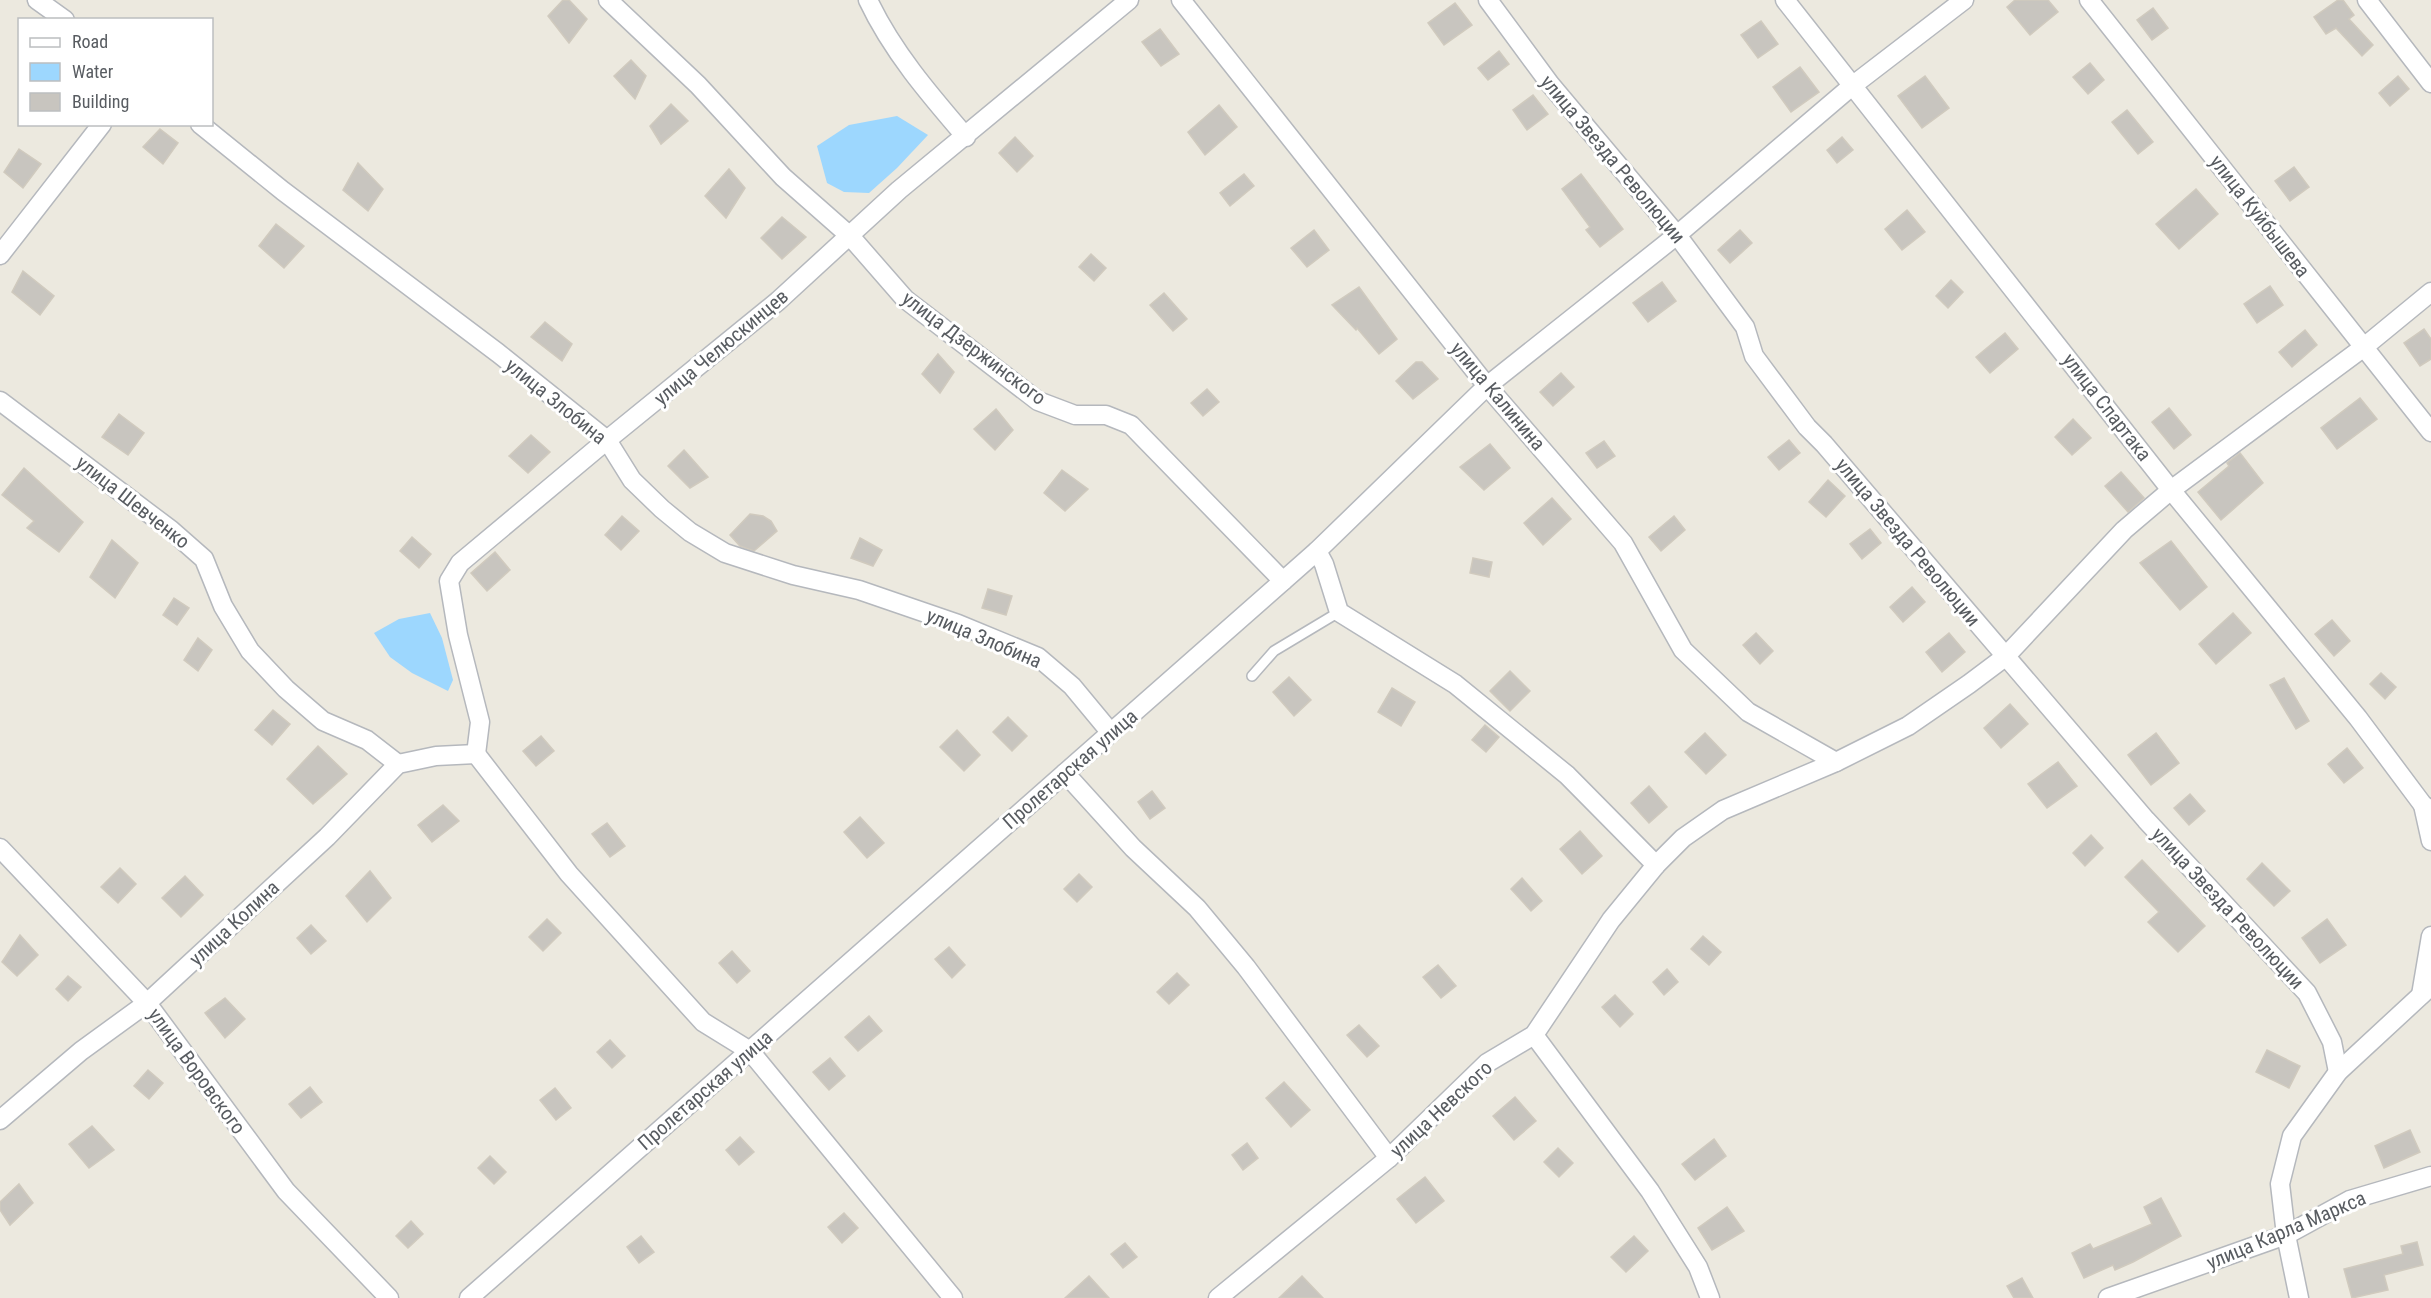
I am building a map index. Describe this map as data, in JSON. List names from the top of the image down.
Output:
{
  "streets": {
    "street": [
      "улица Звезда Революции",
      "улица Куйбышева",
      "улица Челюскинцев",
      "улица Дзержинского",
      "улица Калинина",
      "улица Злобина",
      "улица Спартака",
      "улица Шевченко",
      "Пролетарская улица",
      "улица Колина",
      "улица Воровского",
      "улица Невского",
      "улица Карла Маркса"
    ]
  },
  "crossings": [
    ["улица Звезда Революции", "Пролетарская улица"],
    ["улица Звезда Революции", "улица Невского"],
    ["улица Куйбышева", "улица Невского"],
    ["улица Челюскинцев", "улица Дзержинского"],
    ["улица Челюскинцев", "улица Злобина"],
    ["улица Дзержинского", "Пролетарская улица"],
    ["улица Калинина", "Пролетарская улица"],
    ["улица Калинина", "улица Невского"],
    ["улица Злобина", "Пролетарская улица"],
    ["улица Спартака", "Пролетарская улица"],
    ["улица Спартака", "улица Невского"],
    ["улица Шевченко", "улица Колина"],
    ["улица Колина", "улица Воровского"]
  ],
  "legend": ["Road", "Water", "Building"]
}
